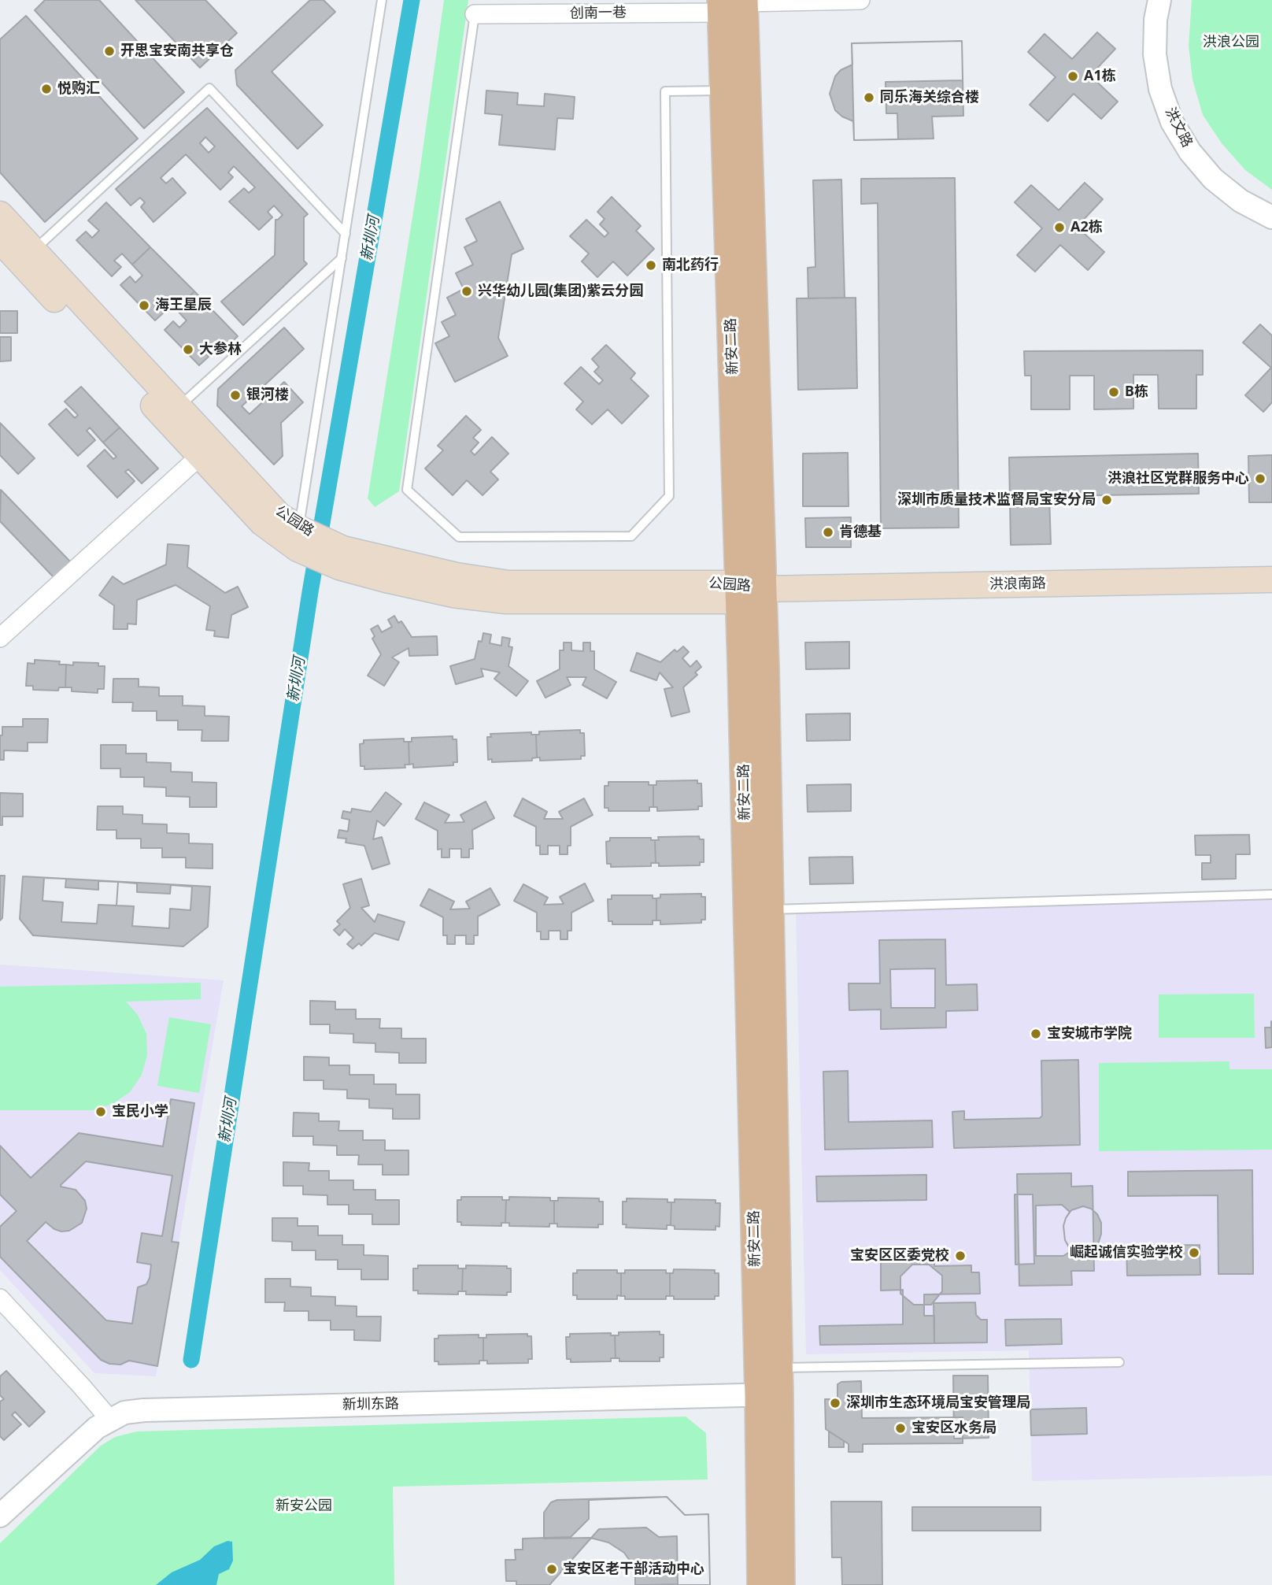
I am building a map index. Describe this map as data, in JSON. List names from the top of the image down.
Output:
{
  "streets": {
    "main road": ["新安二路", "公园路", "洪浪南路"],
    "street": ["创南一巷", "洪文路", "新圳东路"]
  },
  "crossings": [
    ["创南一巷", "新安二路"],
    ["新安二路", "公园路"],
    ["新安二路", "洪浪南路"],
    ["新安二路", "新圳东路"],
    ["公园路", "洪浪南路"]
  ],
  "water": ["新圳河"],
  "parks": ["洪浪公园", "新安公园"],
  "places": [
    "开思宝安南共享仓",
    "A1栋",
    "悦购汇",
    "同乐海关综合楼",
    "A2栋",
    "南北药行",
    "兴华幼儿园(集团)紫云分园",
    "海王星辰",
    "大参林",
    "B栋",
    "银河楼",
    "洪浪社区党群服务中心",
    "深圳市质量技术监督局宝安分局",
    "肯德基",
    "宝安城市学院",
    "宝民小学",
    "崛起诚信实验学校",
    "宝安区区委党校",
    "深圳市生态环境局宝安管理局",
    "宝安区水务局",
    "宝安区老干部活动中心"
  ]
}
